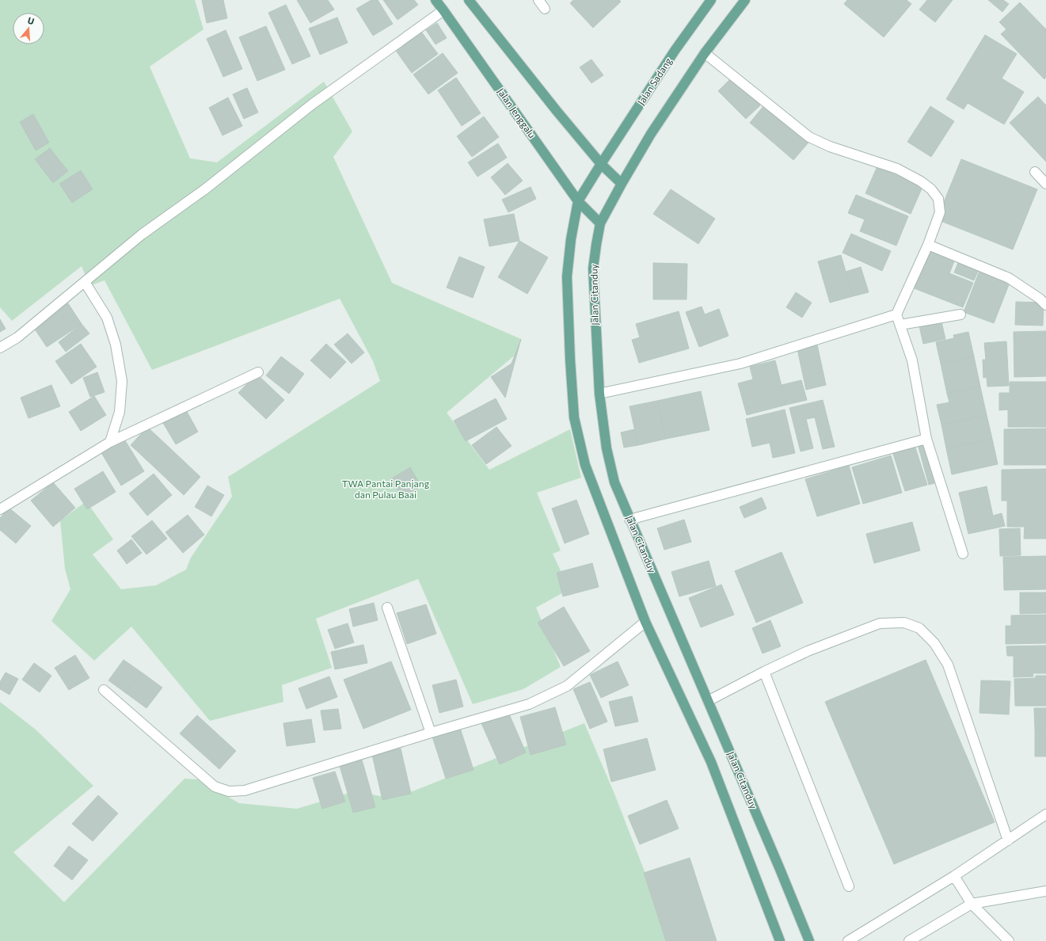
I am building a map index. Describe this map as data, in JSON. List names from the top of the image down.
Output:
{
  "streets": {
    "main road": ["Jalan Sadang", "Jalan Jenggalu", "Jalan Citanduy"]
  },
  "crossings": [
    ["Jalan Jenggalu", "Jalan Citanduy"]
  ],
  "parks": ["TWA Pantai Panjang dan Pulau Baai"],
  "north": "top"
}
